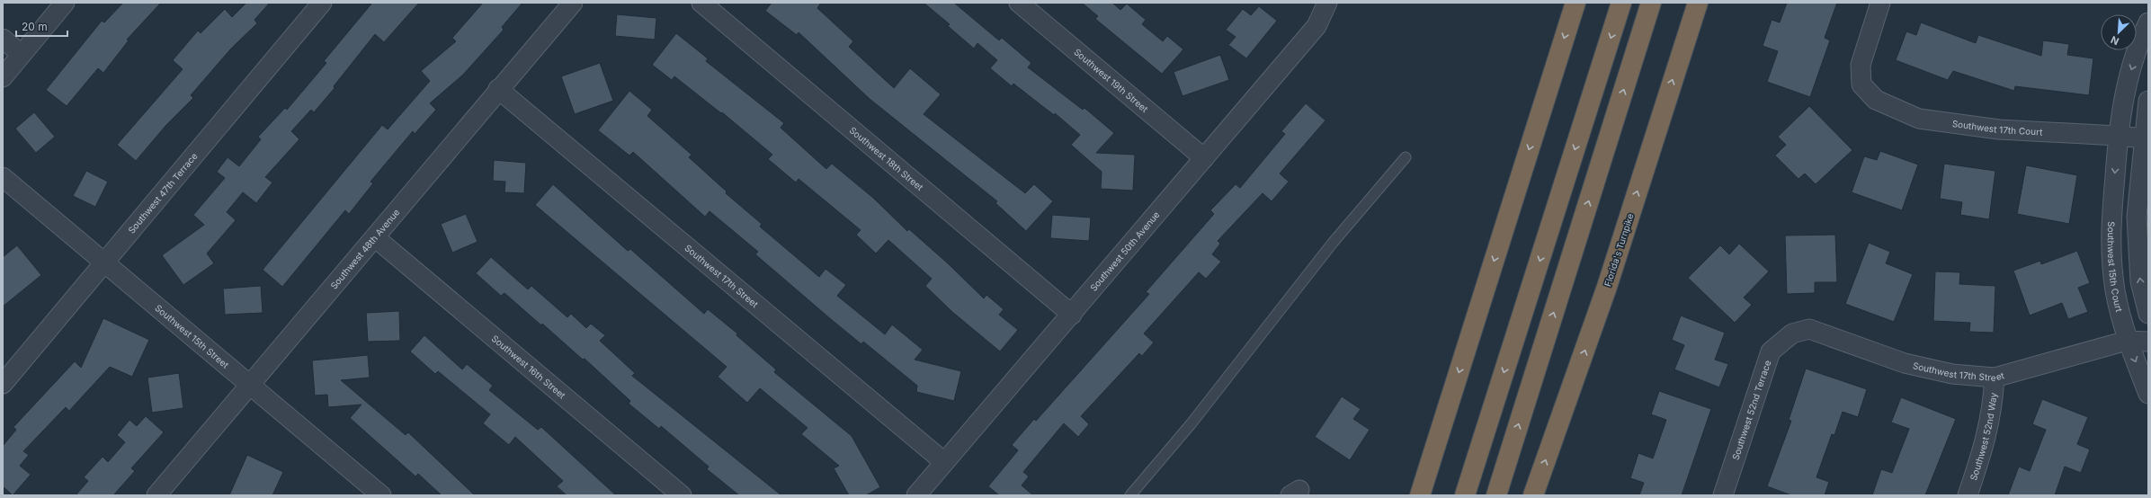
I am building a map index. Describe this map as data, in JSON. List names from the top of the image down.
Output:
{
  "streets": {
    "highway": ["Florida's Turnpike"],
    "street": [
      "Southwest 19th Street",
      "Southwest 17th Court",
      "Southwest 18th Street",
      "Southwest 47th Terrace",
      "Southwest 48th Avenue",
      "Southwest 50th Avenue",
      "Southwest 15th Court",
      "Southwest 17th Street",
      "Southwest 15th Street",
      "Southwest 16th Street",
      "Southwest 52nd Terrace",
      "Southwest 52nd Way"
    ]
  },
  "crossings": [
    ["Southwest 19th Street", "Southwest 50th Avenue"],
    ["Southwest 17th Court", "Southwest 15th Court"],
    ["Southwest 18th Street", "Southwest 50th Avenue"],
    ["Southwest 47th Terrace", "Southwest 15th Street"],
    ["Southwest 48th Avenue", "Southwest 17th Street"],
    ["Southwest 48th Avenue", "Southwest 15th Street"],
    ["Southwest 48th Avenue", "Southwest 16th Street"],
    ["Southwest 50th Avenue", "Southwest 17th Street"],
    ["Southwest 15th Court", "Southwest 17th Street"],
    ["Southwest 17th Street", "Southwest 52nd Terrace"],
    ["Southwest 17th Street", "Southwest 52nd Way"]
  ],
  "scale_bar": "20 m",
  "north": "bottom left"
}
